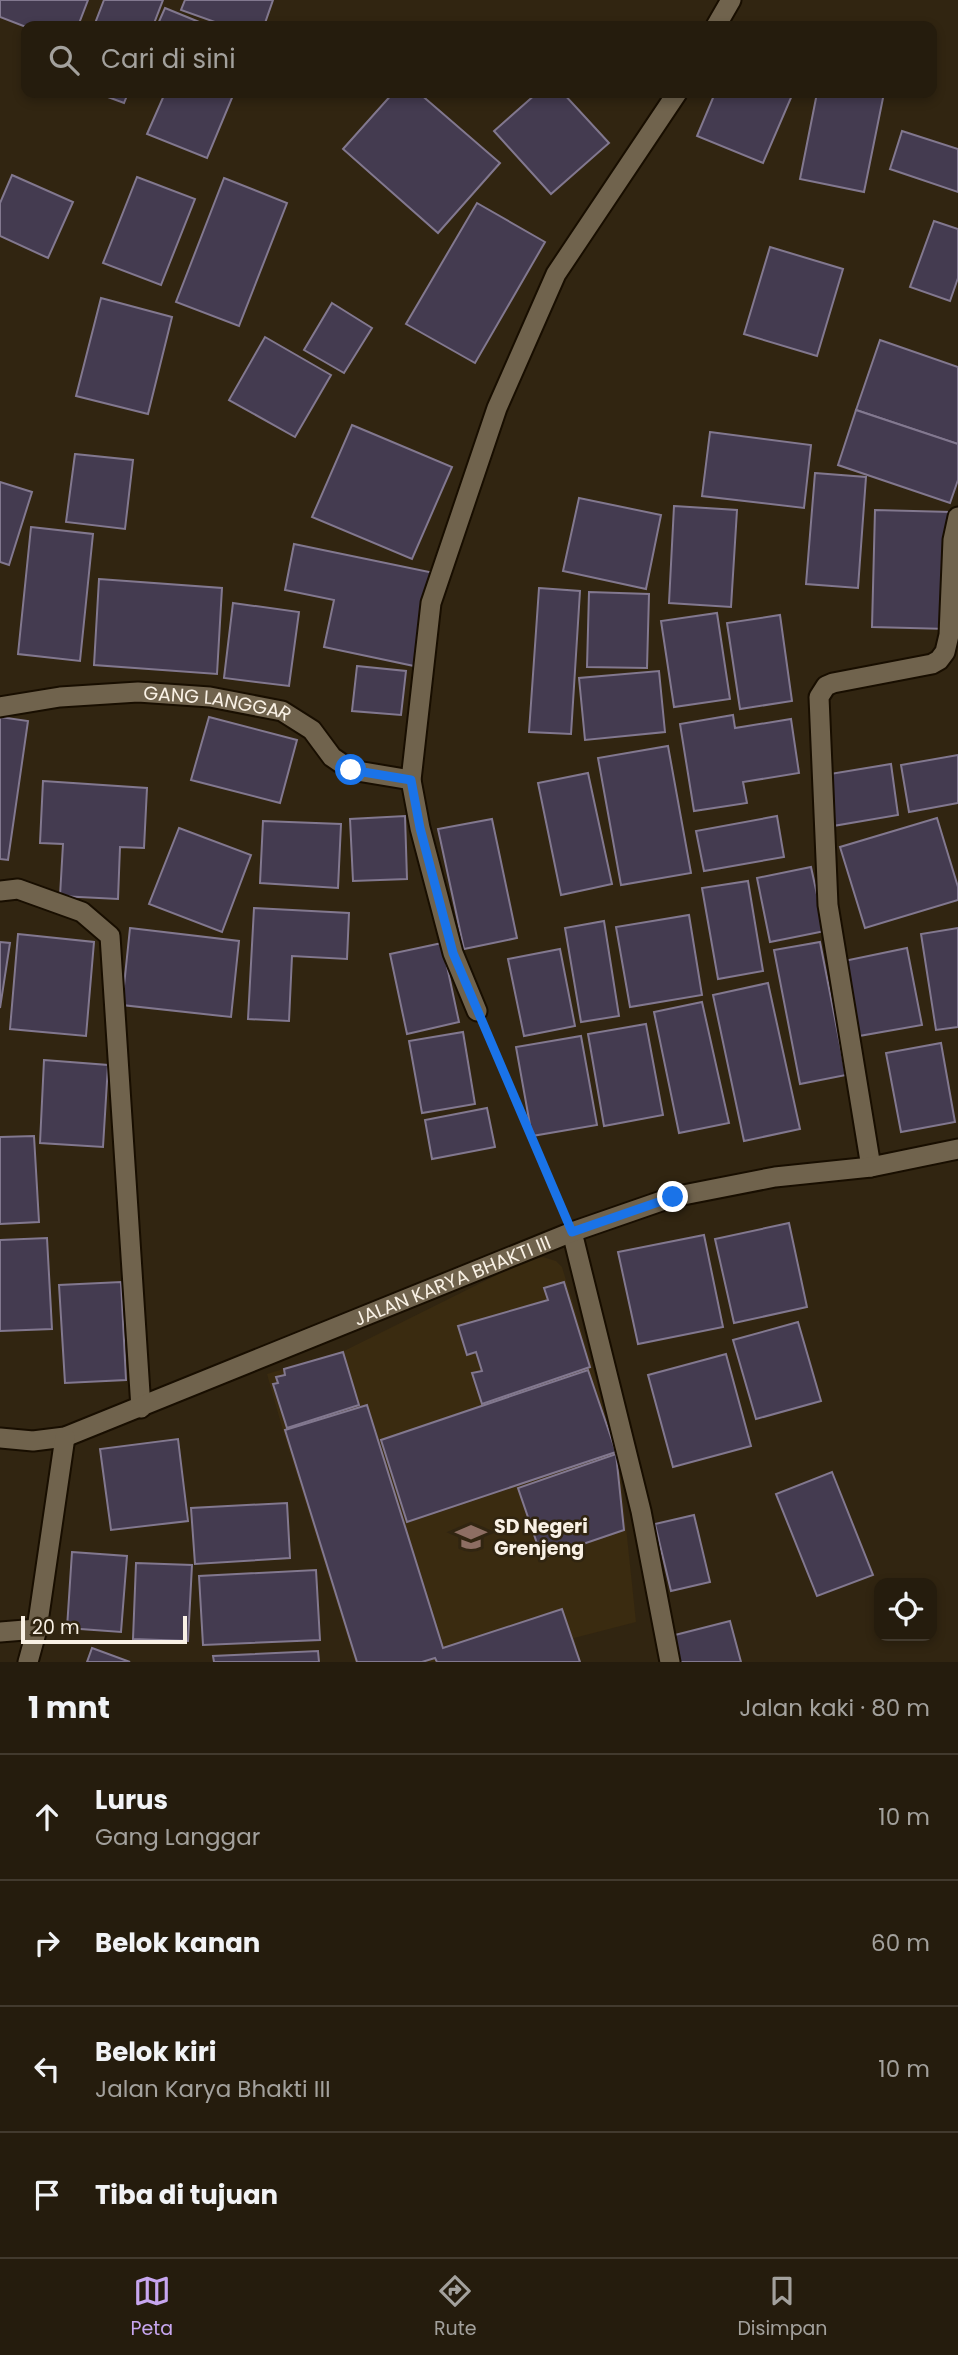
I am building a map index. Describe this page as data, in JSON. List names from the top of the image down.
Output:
{
  "streets": {
    "street": ["GANG LANGGAR", "JALAN KARYA BHAKTI III"]
  },
  "places": {
    "school or university": ["SD Negeri Grenjeng"]
  },
  "scale_bar": "20 m",
  "page": {
    "search": "Cari di sini",
    "scale": "20 m",
    "heading": ["1 mnt", "Jalan kaki · 80 m"],
    "list": [
      ["Lurus", "Gang Langgar", "10 m"],
      ["Belok kanan", "60 m"],
      ["Belok kiri", "Jalan Karya Bhakti III", "10 m"],
      "Tiba di tujuan"
    ],
    "nav": ["Peta", "Rute", "Disimpan"]
  }
}
